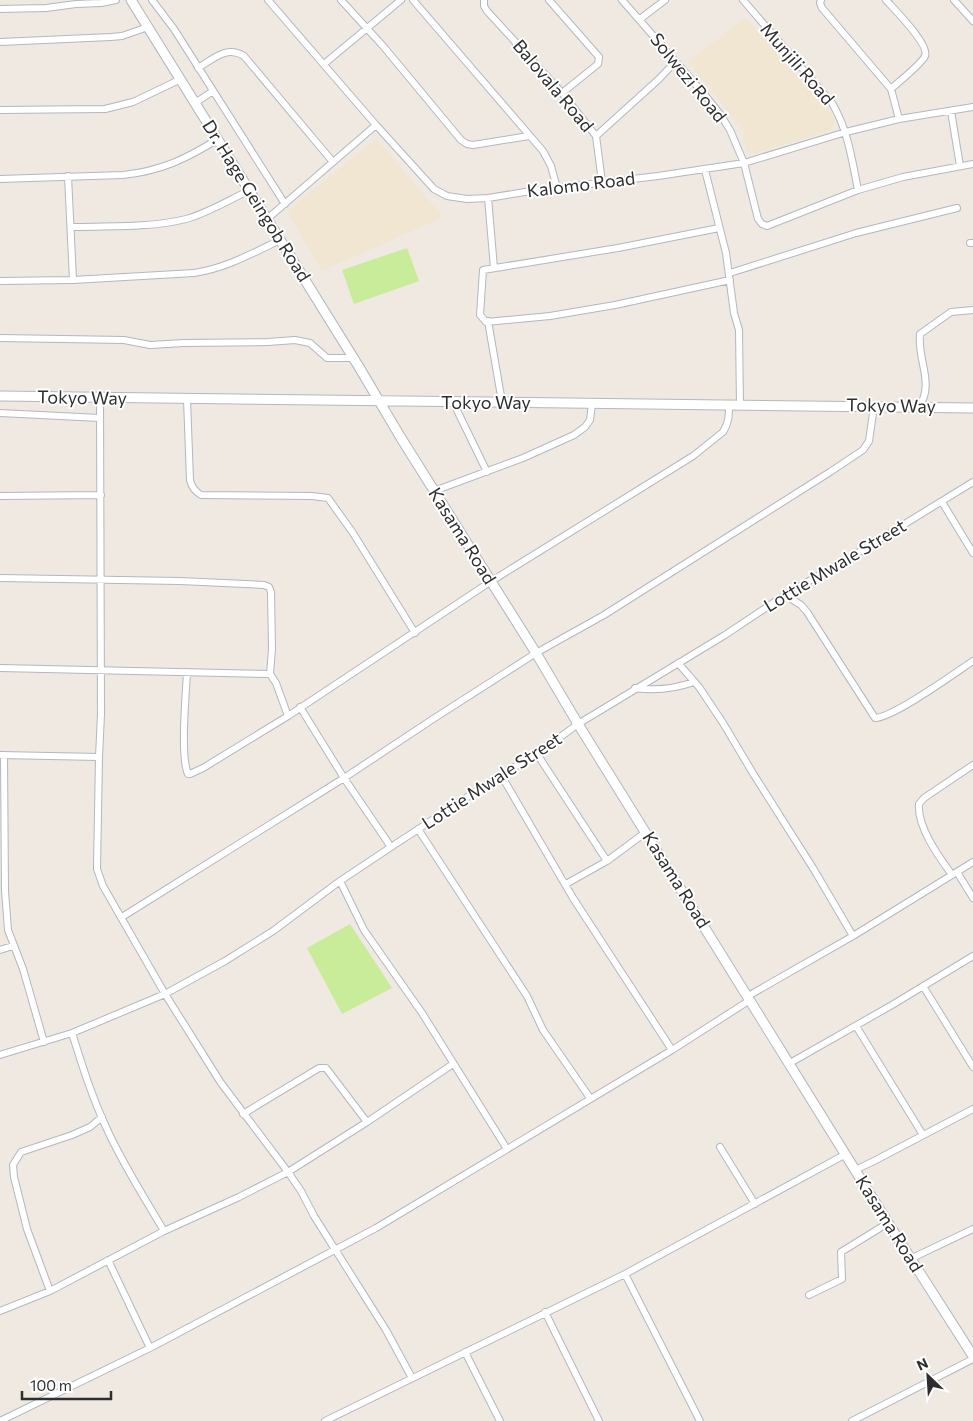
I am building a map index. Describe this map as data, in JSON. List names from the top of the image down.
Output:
{
  "streets": {
    "street": [
      "Munjili Road",
      "Solwezi Road",
      "Balovala Road",
      "Kalomo Road",
      "Dr. Hage Geingob Road",
      "Tokyo Way",
      "Kasama Road",
      "Lottie Mwale Street"
    ]
  },
  "crossings": [
    ["Munjili Road", "Solwezi Road"],
    ["Munjili Road", "Kalomo Road"],
    ["Solwezi Road", "Kalomo Road"],
    ["Balovala Road", "Kalomo Road"],
    ["Dr. Hage Geingob Road", "Tokyo Way"],
    ["Dr. Hage Geingob Road", "Kasama Road"],
    ["Tokyo Way", "Kasama Road"],
    ["Kasama Road", "Lottie Mwale Street"]
  ],
  "scale_bar": "100 m",
  "north": "top left"
}
